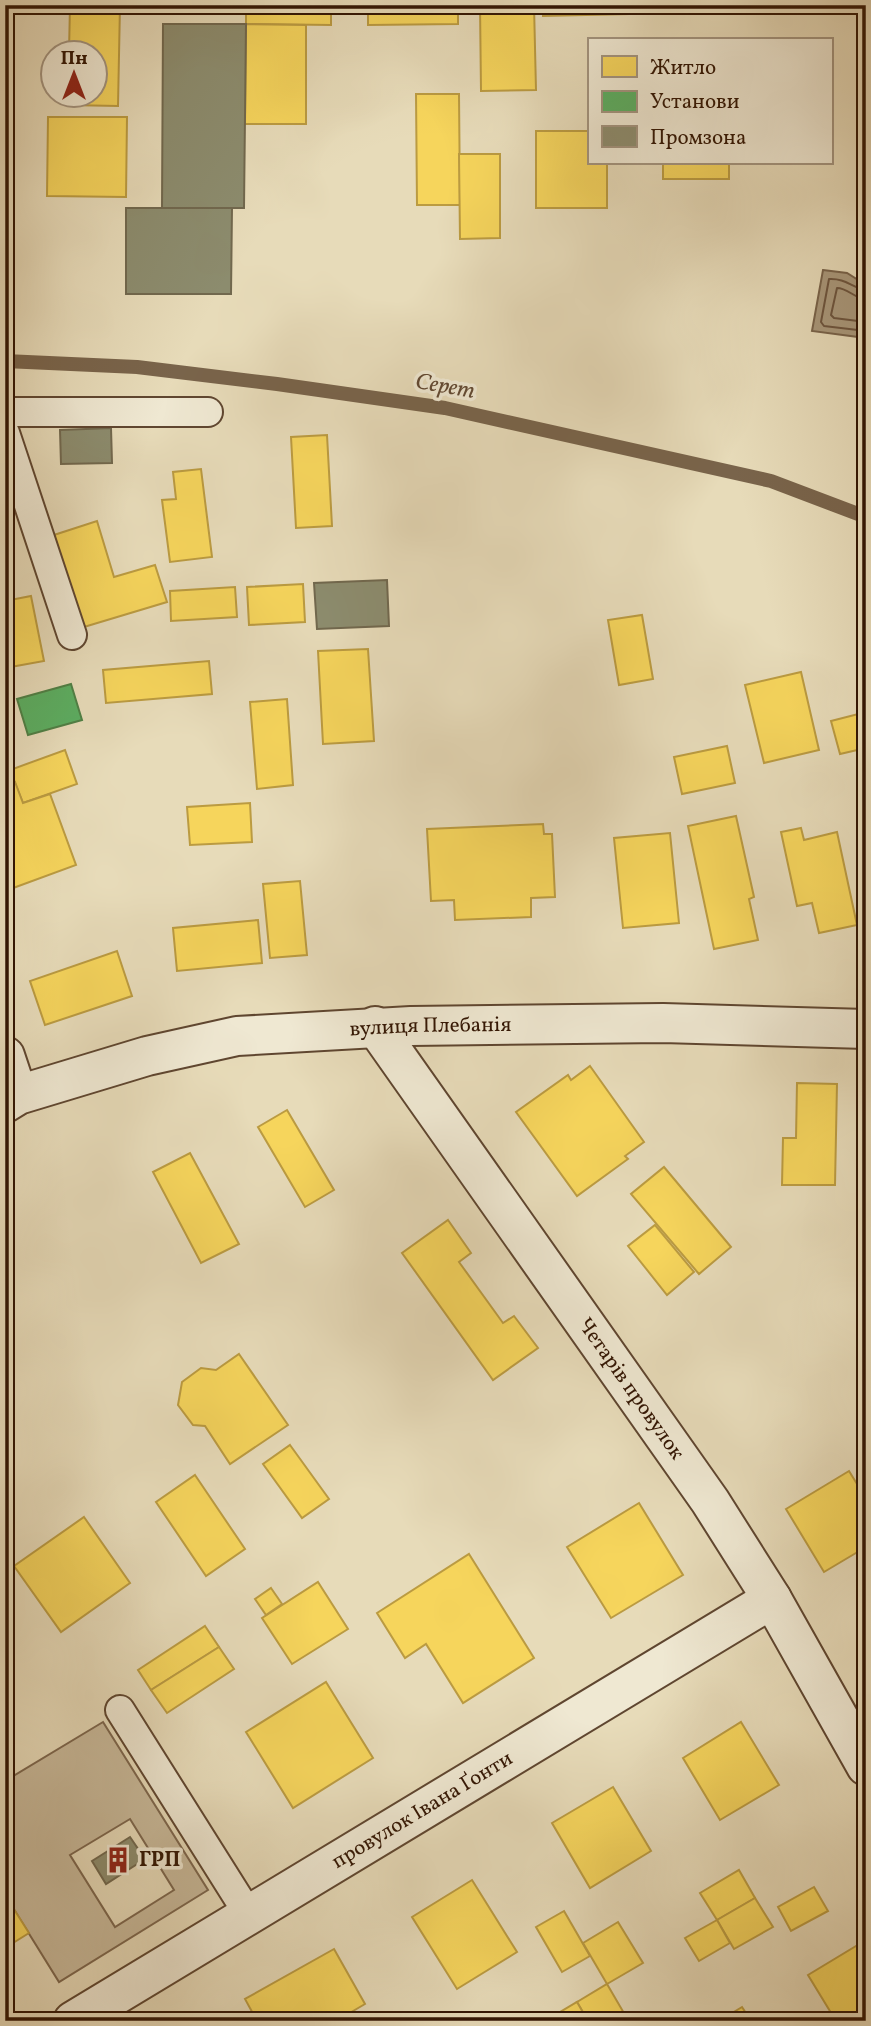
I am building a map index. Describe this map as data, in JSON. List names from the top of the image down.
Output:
{
  "streets": {
    "street": ["вулиця Плебанія", "Четарів провулок", "провулок Івана Ґонти"]
  },
  "crossings": [
    ["вулиця Плебанія", "Четарів провулок"],
    ["Четарів провулок", "провулок Івана Ґонти"]
  ],
  "water": ["Серет"],
  "places": {
    "building": ["ГРП"]
  },
  "legend": ["Житло", "Установи", "Промзона"],
  "north": "top"
}
